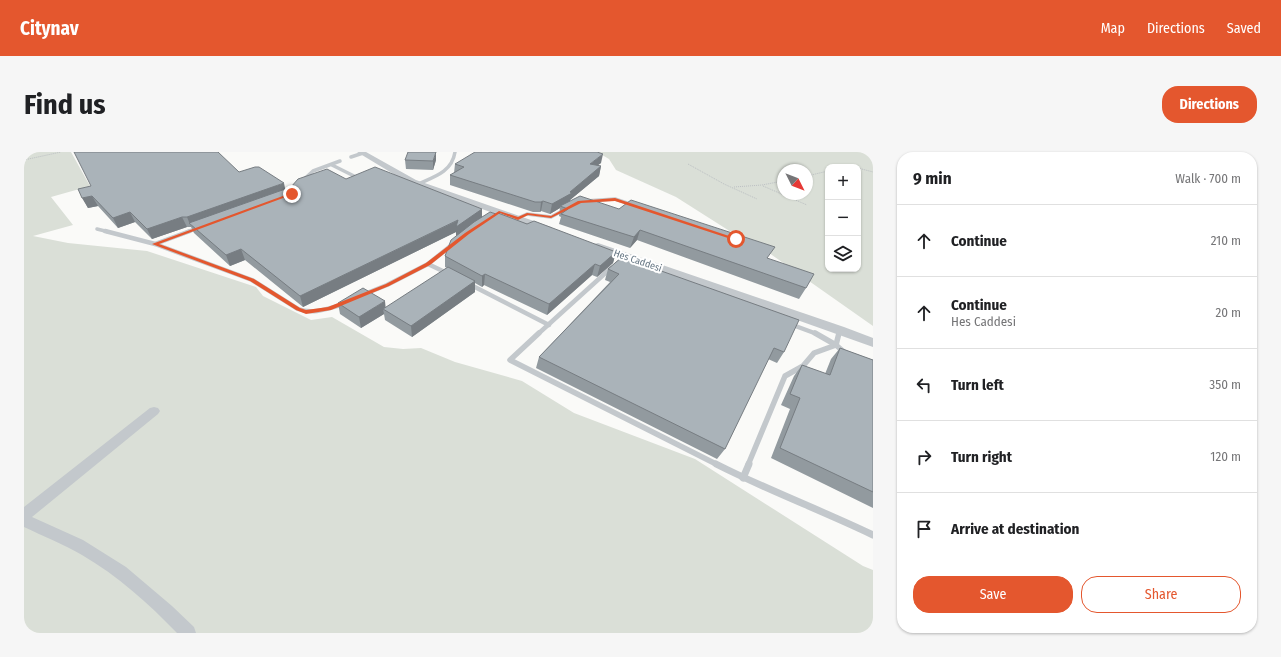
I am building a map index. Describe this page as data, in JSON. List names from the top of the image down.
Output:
{
  "streets": {
    "street": ["Hes Caddesi"]
  },
  "north": "bottom right",
  "page": {
    "header": "Citynav",
    "nav": ["Map", "Directions", "Saved"],
    "buttons": [
      "Directions",
      ["Save", "Share"]
    ],
    "title": "Find us",
    "heading": ["9 min", "Walk · 700 m"],
    "map_buttons": ["+", "−"],
    "list": [
      ["Continue", "210 m"],
      ["Continue", "Hes Caddesi", "20 m"],
      ["Turn left", "350 m"],
      ["Turn right", "120 m"],
      "Arrive at destination"
    ]
  }
}
